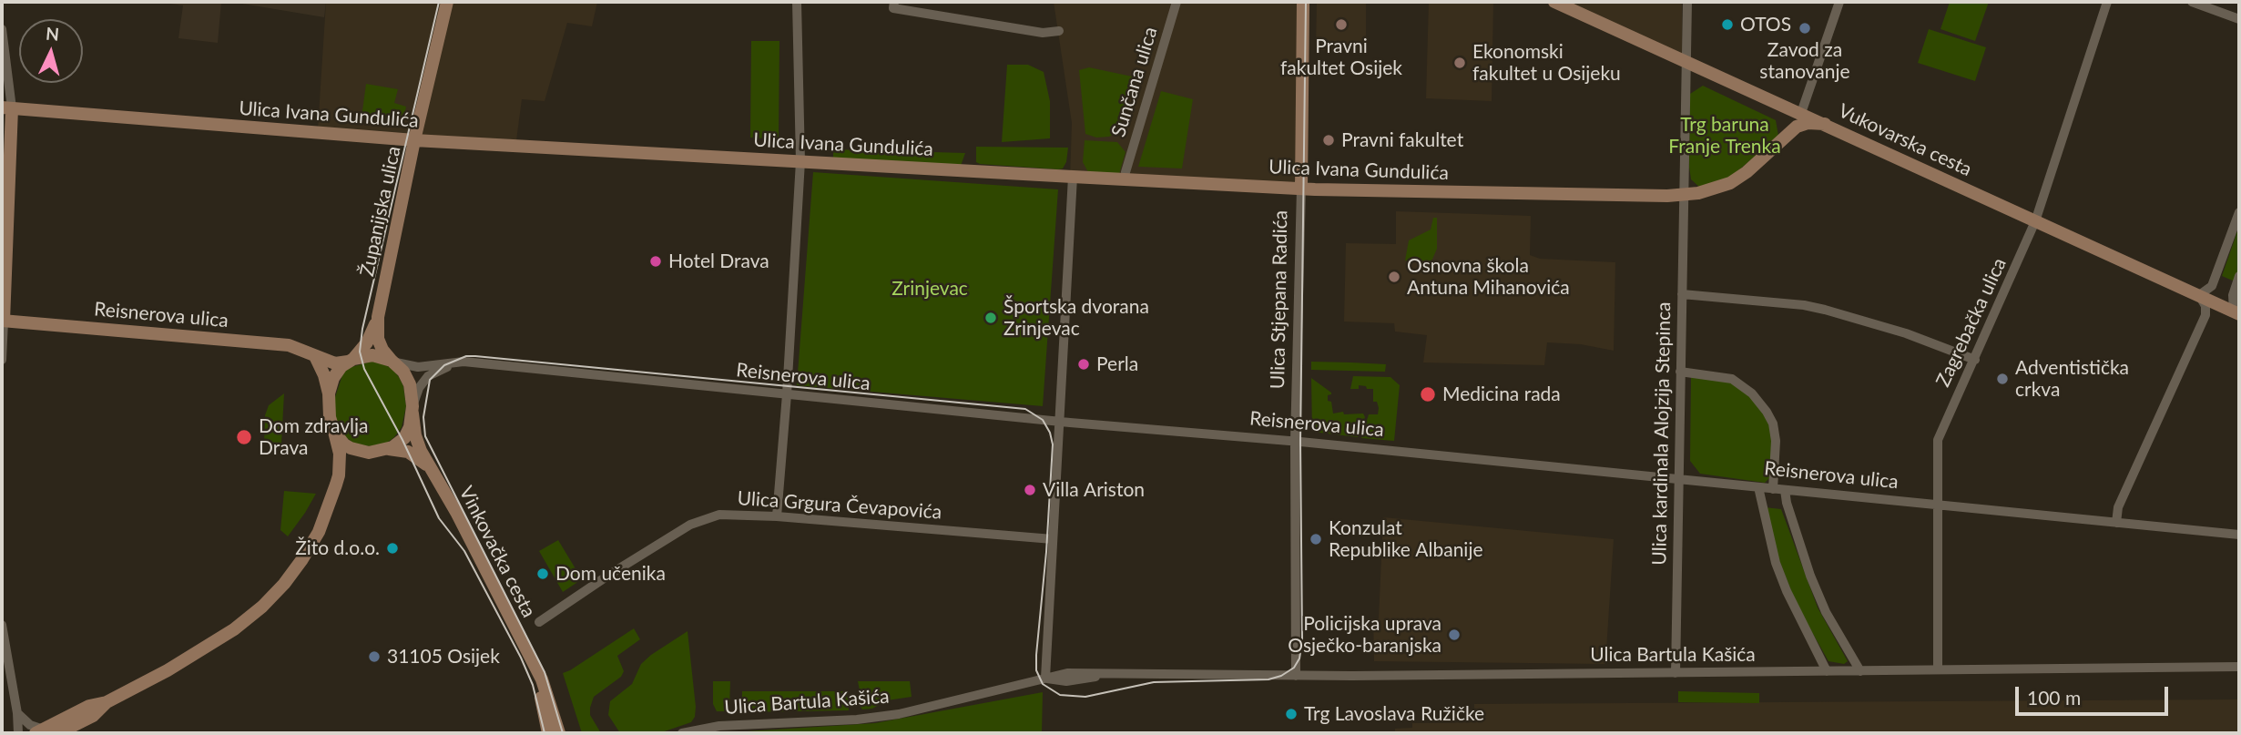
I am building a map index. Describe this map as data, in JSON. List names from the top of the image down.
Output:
{
  "streets": {
    "main road": [
      "Ulica Ivana Gundulića",
      "Vukovarska cesta",
      "Županijska ulica",
      "Ulica Stjepana Radića",
      "Reisnerova ulica",
      "Vinkovačka cesta"
    ],
    "street": [
      "Sunčana ulica",
      "Zagrebačka ulica",
      "Ulica kardinala Alojzija Stepinca",
      "Ulica Grgura Čevapovića",
      "Ulica Bartula Kašića"
    ]
  },
  "crossings": [
    ["Ulica Ivana Gundulića", "Vukovarska cesta"],
    ["Ulica Ivana Gundulića", "Županijska ulica"],
    ["Ulica Ivana Gundulića", "Ulica Stjepana Radića"],
    ["Ulica Ivana Gundulića", "Ulica kardinala Alojzija Stepinca"],
    ["Vukovarska cesta", "Zagrebačka ulica"],
    ["Županijska ulica", "Reisnerova ulica"],
    ["Županijska ulica", "Vinkovačka cesta"],
    ["Ulica Stjepana Radića", "Reisnerova ulica"],
    ["Ulica Stjepana Radića", "Ulica Bartula Kašića"],
    ["Reisnerova ulica", "Zagrebačka ulica"],
    ["Reisnerova ulica", "Ulica kardinala Alojzija Stepinca"],
    ["Reisnerova ulica", "Vinkovačka cesta"],
    ["Zagrebačka ulica", "Ulica Bartula Kašića"],
    ["Ulica kardinala Alojzija Stepinca", "Ulica Bartula Kašića"]
  ],
  "parks": ["Trg baruna Franje Trenka", "Zrinjevac"],
  "places": [
    "Pravni fakultet Osijek",
    "OTOS",
    "Zavod za stanovanje",
    "Ekonomski fakultet u Osijeku",
    "Pravni fakultet",
    "Hotel Drava",
    "Osnovna škola Antuna Mihanovića",
    "Športska dvorana Zrinjevac",
    "Perla",
    "Adventistička crkva",
    "Medicina rada",
    "Dom zdravlja Drava",
    "Villa Ariston",
    "Konzulat Republike Albanije",
    "Žito d.o.o.",
    "Dom učenika",
    "Policijska uprava Osječko-baranjska",
    "31105 Osijek",
    "Trg Lavoslava Ružičke"
  ],
  "scale_bar": "100 m",
  "north": "top"
}
